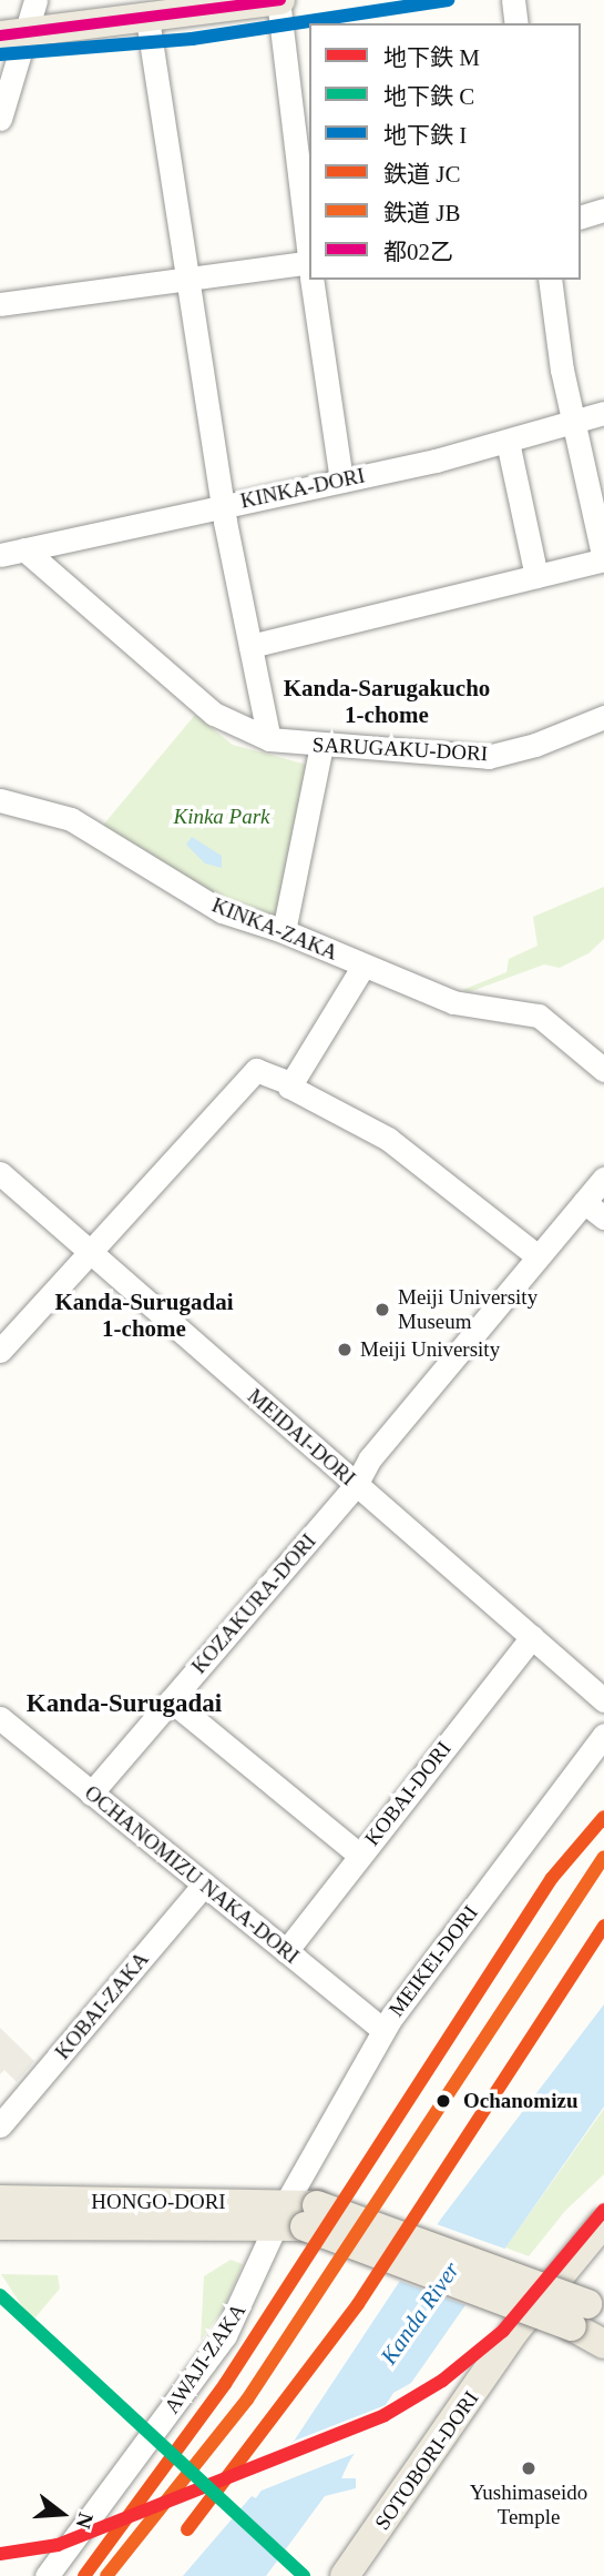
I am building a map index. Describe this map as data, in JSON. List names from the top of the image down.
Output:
{
  "streets": {
    "main road": ["HONGO-DORI", "SOTOBORI-DORI"],
    "street": [
      "KINKA-DORI",
      "SARUGAKU-DORI",
      "KINKA-ZAKA",
      "MEIDAI-DORI",
      "KOZAKURA-DORI",
      "KOBAI-DORI",
      "OCHANOMIZU NAKA-DORI",
      "MEIKEI-DORI",
      "KOBAI-ZAKA",
      "AWAJI-ZAKA"
    ]
  },
  "crossings": [
    ["KINKA-DORI", "SARUGAKU-DORI"],
    ["MEIDAI-DORI", "KOZAKURA-DORI"],
    ["MEIDAI-DORI", "KOBAI-DORI"],
    ["KOZAKURA-DORI", "OCHANOMIZU NAKA-DORI"],
    ["KOBAI-DORI", "OCHANOMIZU NAKA-DORI"],
    ["OCHANOMIZU NAKA-DORI", "MEIKEI-DORI"],
    ["OCHANOMIZU NAKA-DORI", "KOBAI-ZAKA"],
    ["MEIKEI-DORI", "HONGO-DORI"],
    ["MEIKEI-DORI", "AWAJI-ZAKA"],
    ["HONGO-DORI", "AWAJI-ZAKA"]
  ],
  "districts": ["Kanda-Sarugakucho 1-chome", "Kanda-Surugadai 1-chome", "Kanda-Surugadai"],
  "water": ["Kanda River"],
  "parks": ["Kinka Park"],
  "places": [
    "Meiji University Museum",
    "Meiji University",
    "Ochanomizu",
    "Yushimaseido Temple"
  ],
  "lines": [
    "metro line I",
    "transit line 都02乙",
    "rail line JC",
    "rail line JB",
    "metro line M",
    "metro line C"
  ],
  "legend": [
    "地下鉄 M",
    "地下鉄 C",
    "地下鉄 I",
    "鉄道 JC",
    "鉄道 JB",
    "都02乙"
  ],
  "north": "right"
}
